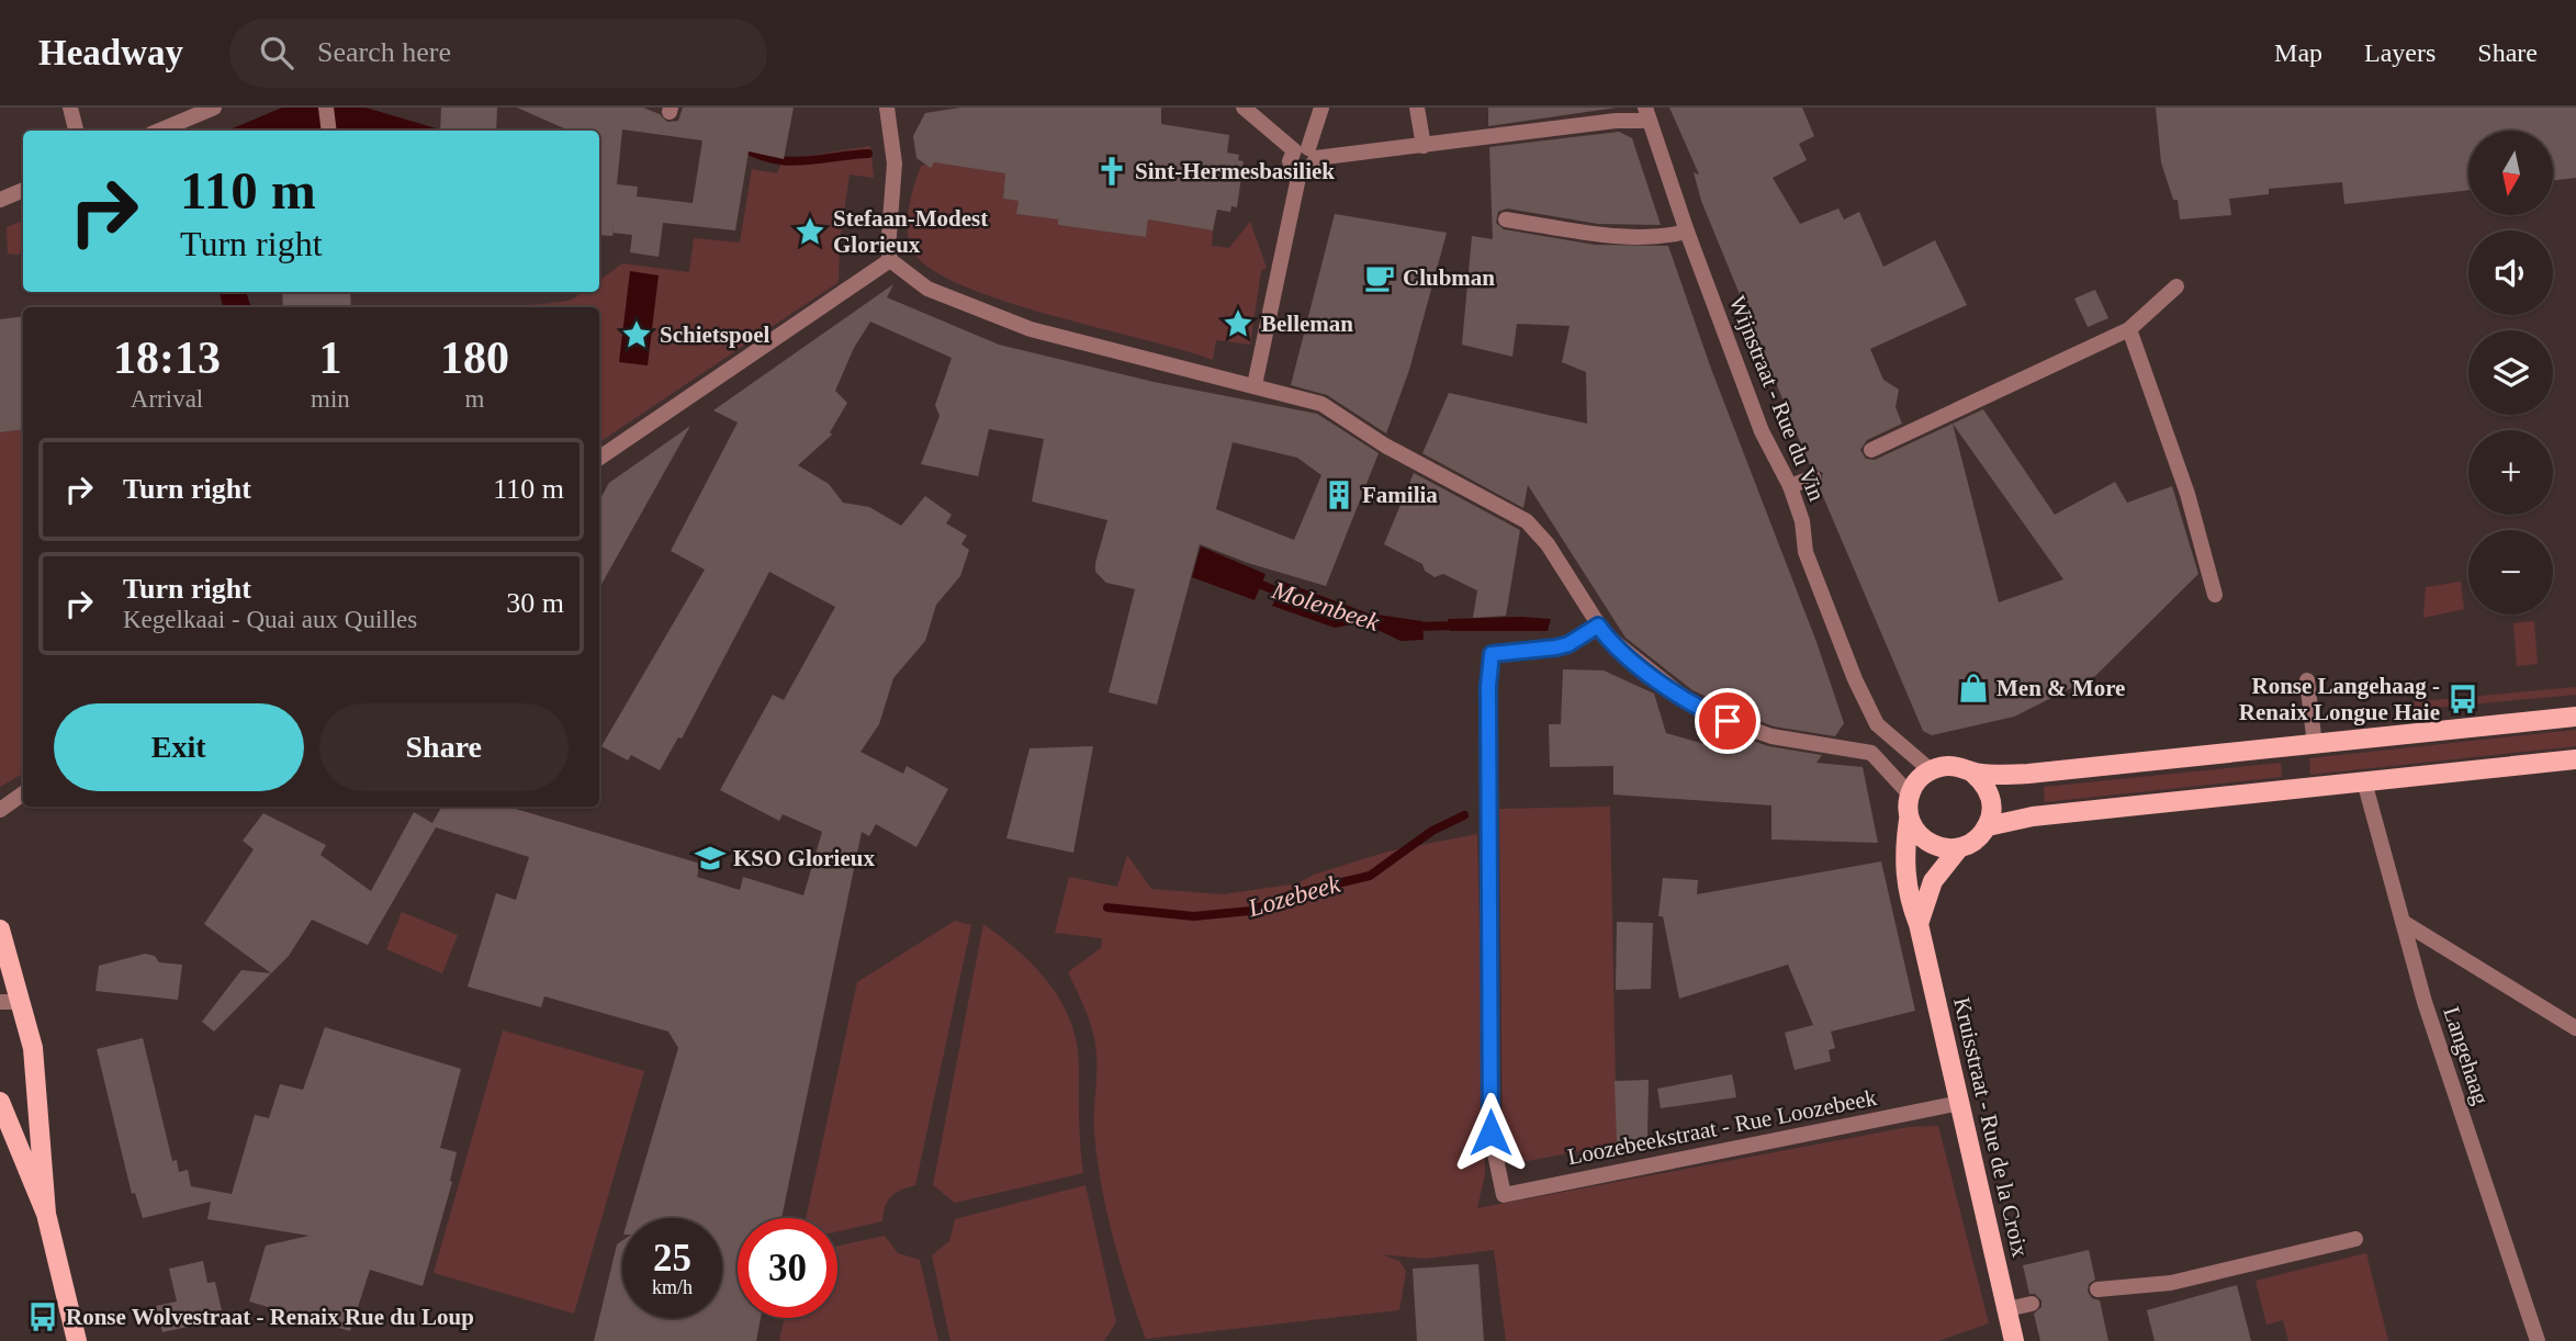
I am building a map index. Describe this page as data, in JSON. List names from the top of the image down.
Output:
{
  "streets": {
    "main road": ["Kruisstraat - Rue de la Croix"],
    "street": ["Wijnstraat - Rue du Vin", "Langehaag", "Loozebeekstraat - Rue Loozebeek"]
  },
  "crossings": [
    ["Wijnstraat - Rue du Vin", "Kruisstraat - Rue de la Croix"],
    ["Loozebeekstraat - Rue Loozebeek", "Kruisstraat - Rue de la Croix"]
  ],
  "water": ["Molenbeek", "Lozebeek"],
  "places": {
    "church": ["Sint-Hermesbasiliek"],
    "place": ["Stefaan-Modest Glorieux", "Belleman", "Schietspoel"],
    "cafe": ["Clubman"],
    "building": ["Familia"],
    "shop": ["Men & More"],
    "bus stop": ["Ronse Langehaag - Renaix Longue Haie", "Ronse Wolvestraat - Renaix Rue du Loup"],
    "school or university": ["KSO Glorieux"]
  },
  "north": "bottom",
  "page": {
    "header": "Headway",
    "search": "Search here",
    "nav": ["Map", "Layers", "Share"],
    "map_buttons": ["+", "−"],
    "turn": ["110 m", "Turn right"],
    "eta": [
      "18:13",
      "Arrival",
      "1",
      "min",
      "180",
      "m"
    ],
    "list": [
      {
        "name": "Turn right",
        "value": "110 m"
      },
      {
        "name": "Turn right",
        "note": "Kegelkaai - Quai aux Quilles",
        "value": "30 m"
      }
    ],
    "buttons": ["Exit", "Share"],
    "speed": "25 km/h",
    "limit": "30"
  }
}
